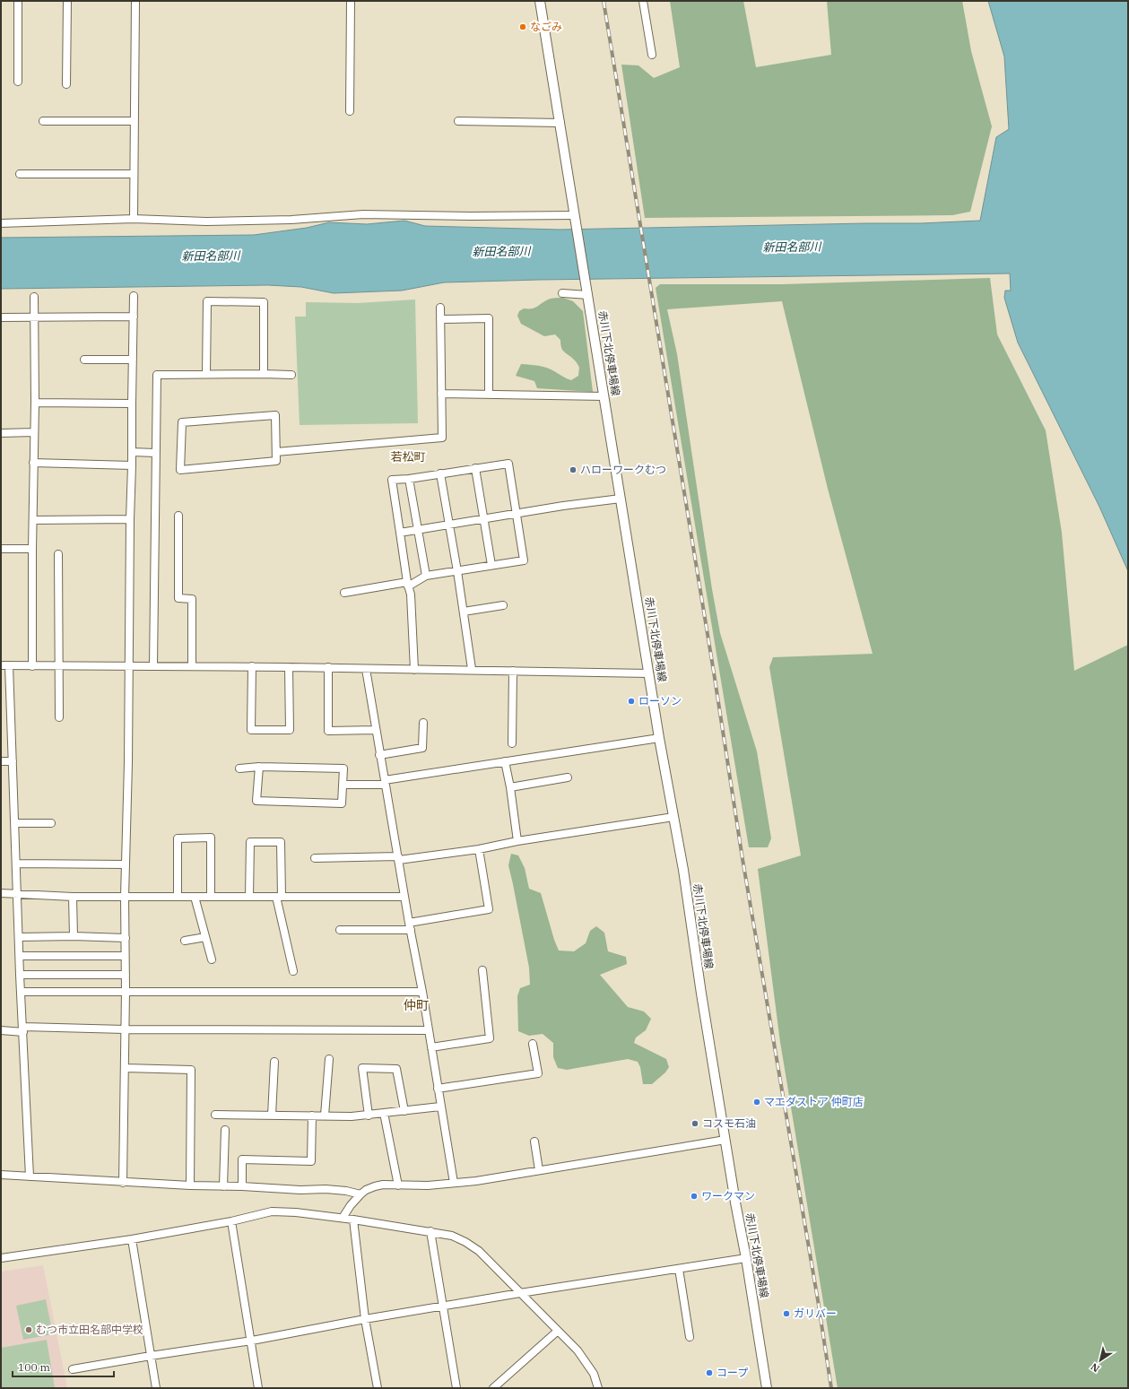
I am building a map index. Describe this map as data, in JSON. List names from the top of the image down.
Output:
{
  "streets": {
    "main road": ["赤川下北停車場線"]
  },
  "districts": ["若松町", "仲町"],
  "water": ["新田名部川"],
  "places": [
    "なごみ",
    "ハローワークむつ",
    "ローソン",
    "マエダストア 仲町店",
    "コスモ石油",
    "ワークマン",
    "ガリバー",
    "むつ市立田名部中学校",
    "コープ"
  ],
  "scale_bar": "100 m",
  "north": "bottom left"
}
